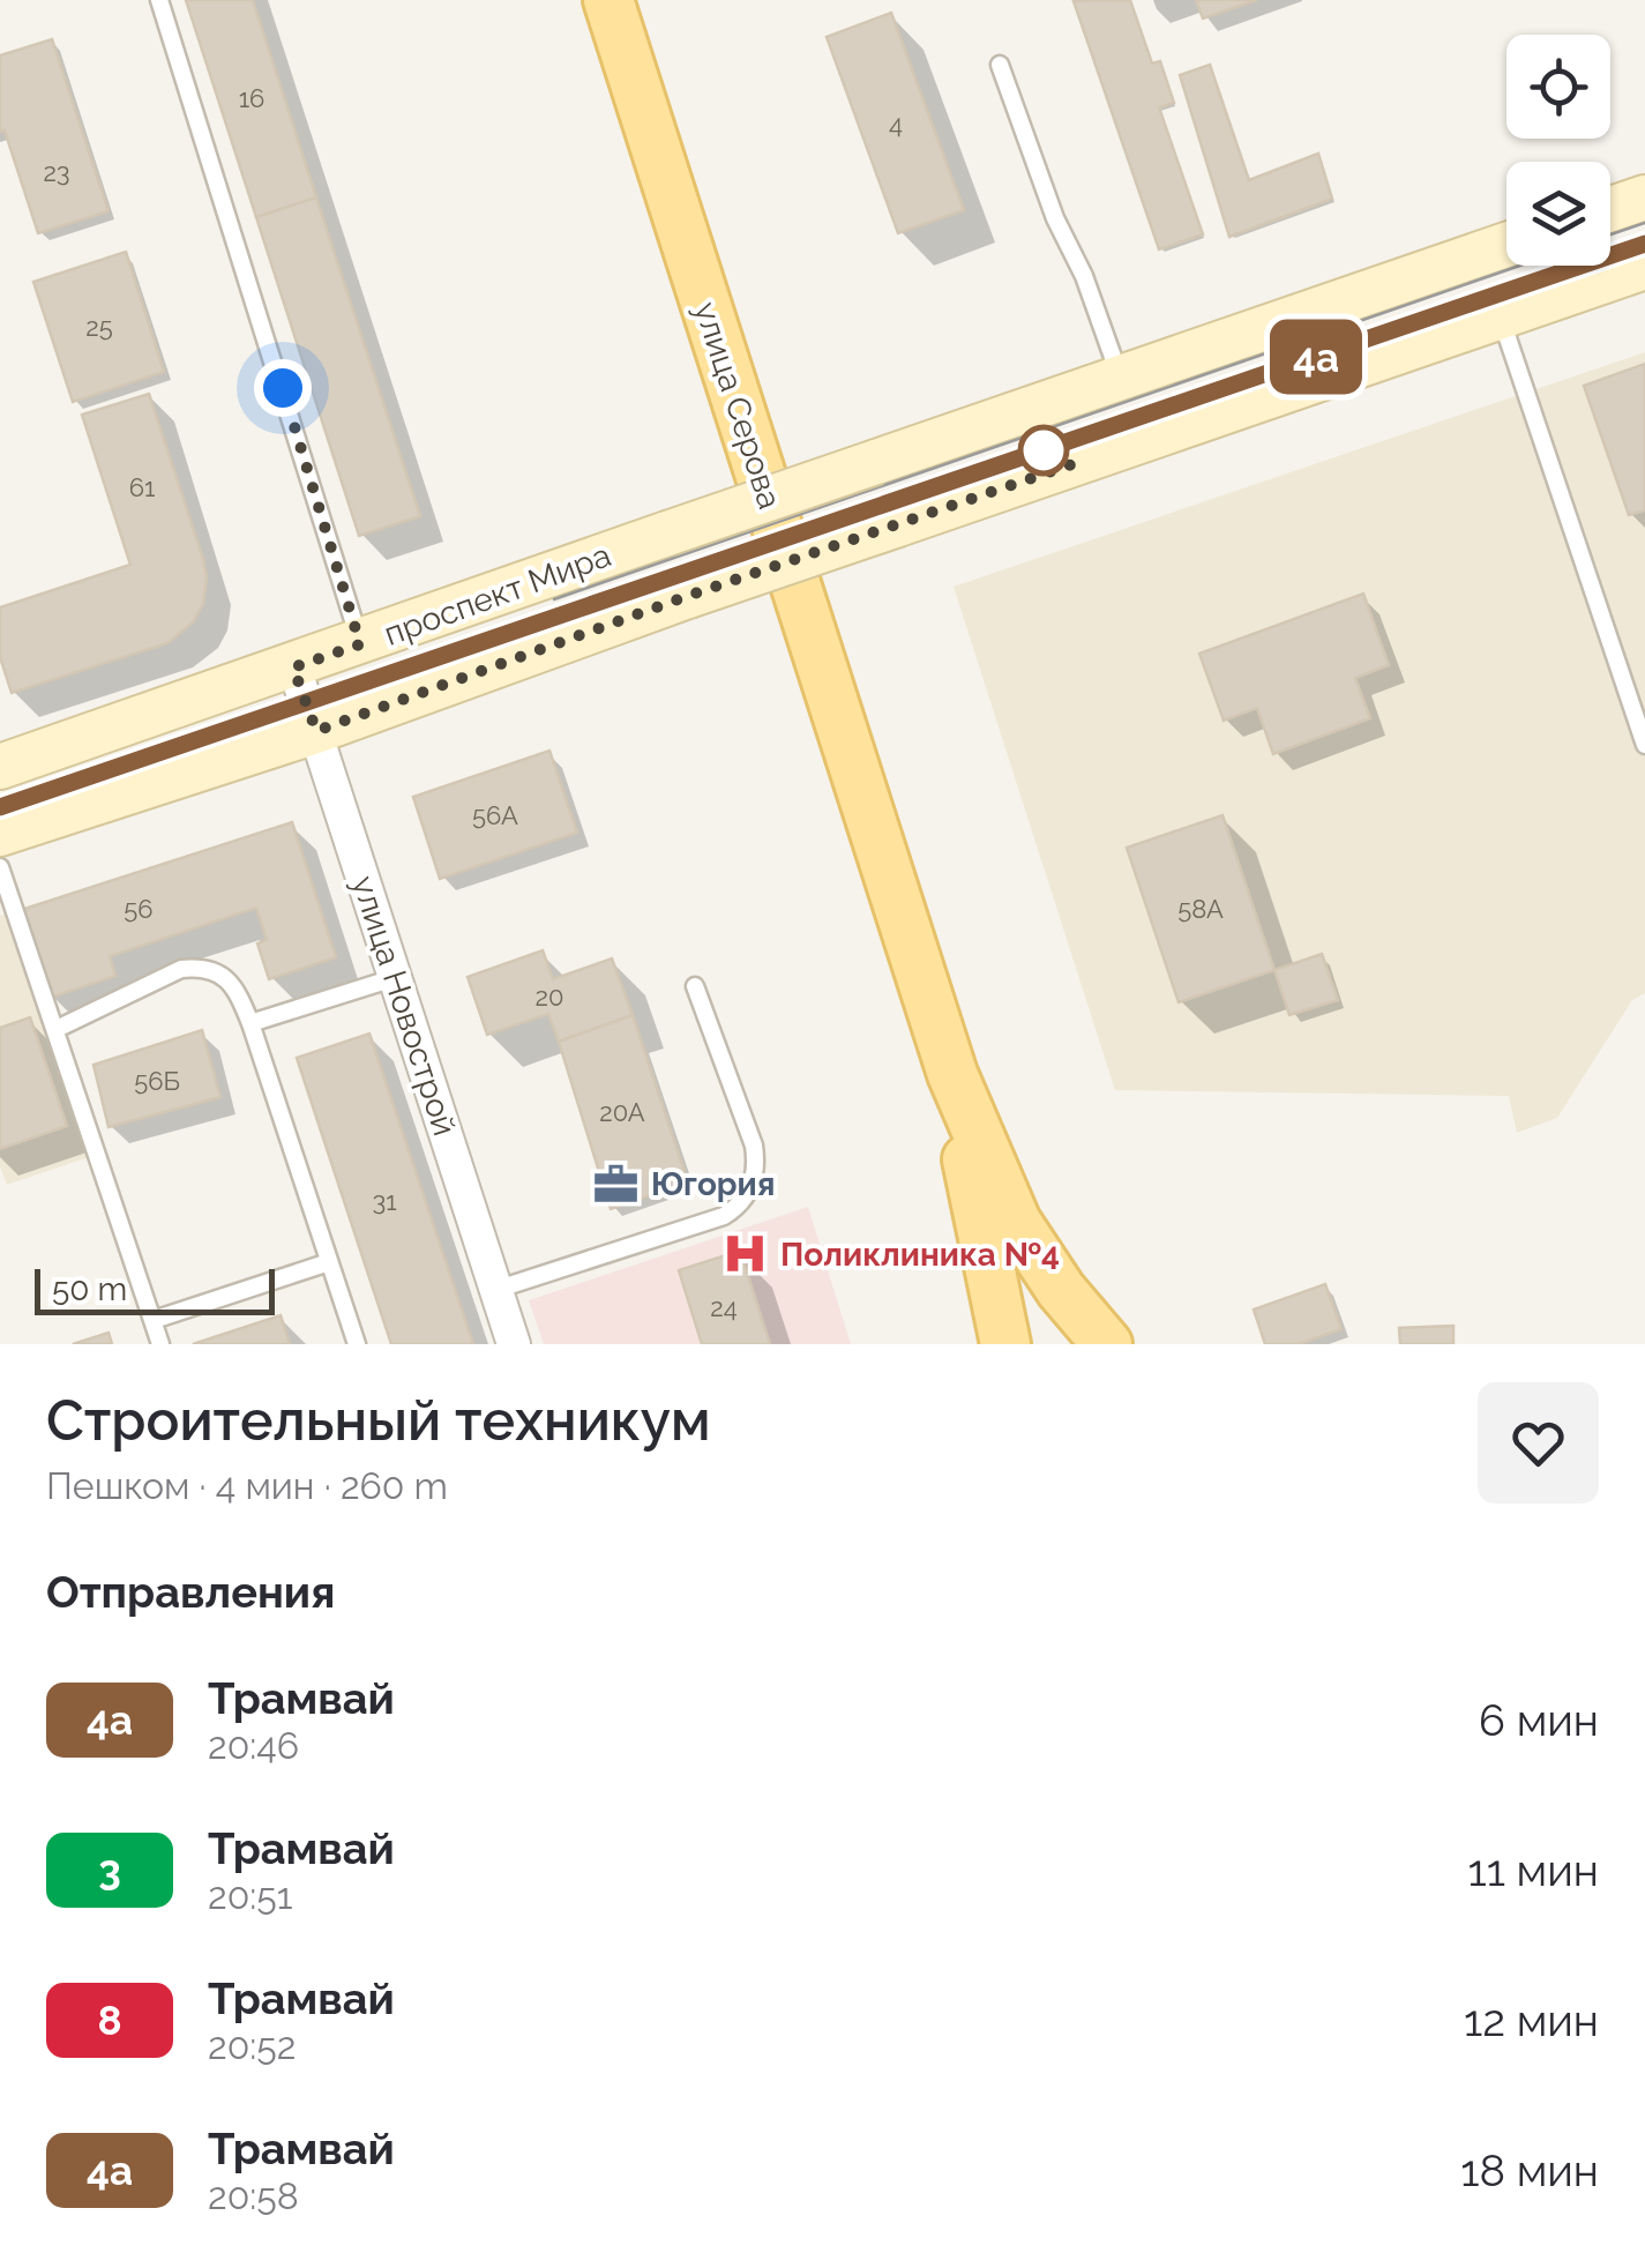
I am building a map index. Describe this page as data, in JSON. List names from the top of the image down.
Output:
{
  "streets": {
    "main road": ["улица Серова", "проспект Мира"],
    "street": ["улица Новострой"]
  },
  "crossings": [
    ["проспект Мира", "улица Новострой"]
  ],
  "places": {
    "office": ["Югория"],
    "hospital": ["Поликлиника №4"]
  },
  "lines": ["tram line 4а"],
  "house_numbers": [
    "16",
    "4",
    "23",
    "25",
    "61",
    "56А",
    "56",
    "58А",
    "20",
    "56Б",
    "20А",
    "31",
    "24"
  ],
  "scale_bar": "50 m",
  "page": {
    "on_map": "4а",
    "scale": "50 m",
    "heading": [
      ["Строительный техникум", "Пешком · 4 мин · 260 m"],
      "Отправления"
    ],
    "list": [
      {
        "mark": "4а",
        "name": "Трамвай",
        "note": "20:46",
        "value": "6 мин"
      },
      {
        "mark": "3",
        "name": "Трамвай",
        "note": "20:51",
        "value": "11 мин"
      },
      {
        "mark": "8",
        "name": "Трамвай",
        "note": "20:52",
        "value": "12 мин"
      },
      {
        "mark": "4а",
        "name": "Трамвай",
        "note": "20:58",
        "value": "18 мин"
      }
    ]
  }
}
